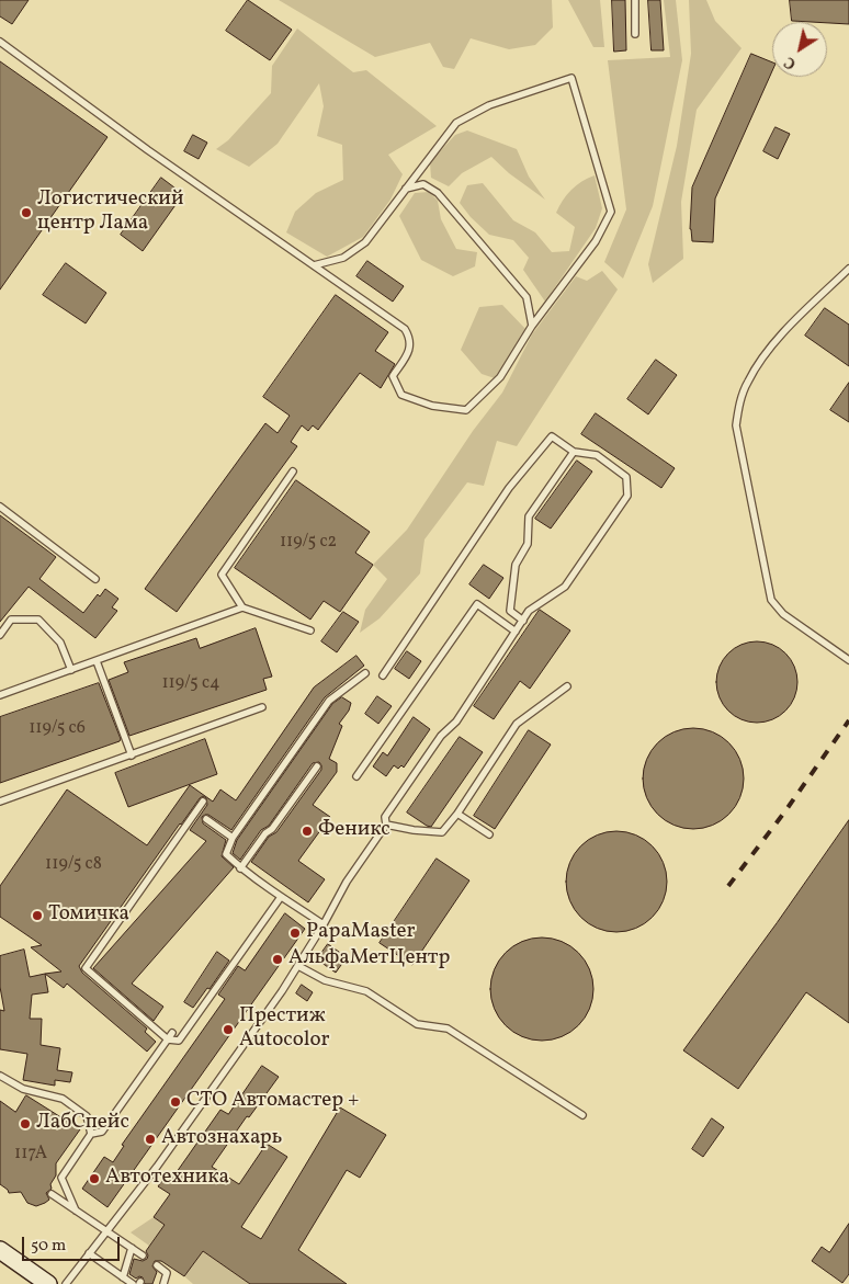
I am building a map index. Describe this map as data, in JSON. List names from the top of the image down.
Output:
{
  "places": [
    "Логистический центр Лама",
    "Феникс",
    "Томичка",
    "PapaMaster",
    "АльфаМетЦентр",
    "Престиж Autocolor",
    "СТО Автомастер +",
    "ЛабСпейс",
    "Автознахарь",
    "Автотехника"
  ],
  "house_numbers": [
    "119/5 с2",
    "119/5 с4",
    "119/5 с6",
    "119/5 с8",
    "117А"
  ],
  "scale_bar": "50 m",
  "north": "bottom left"
}
